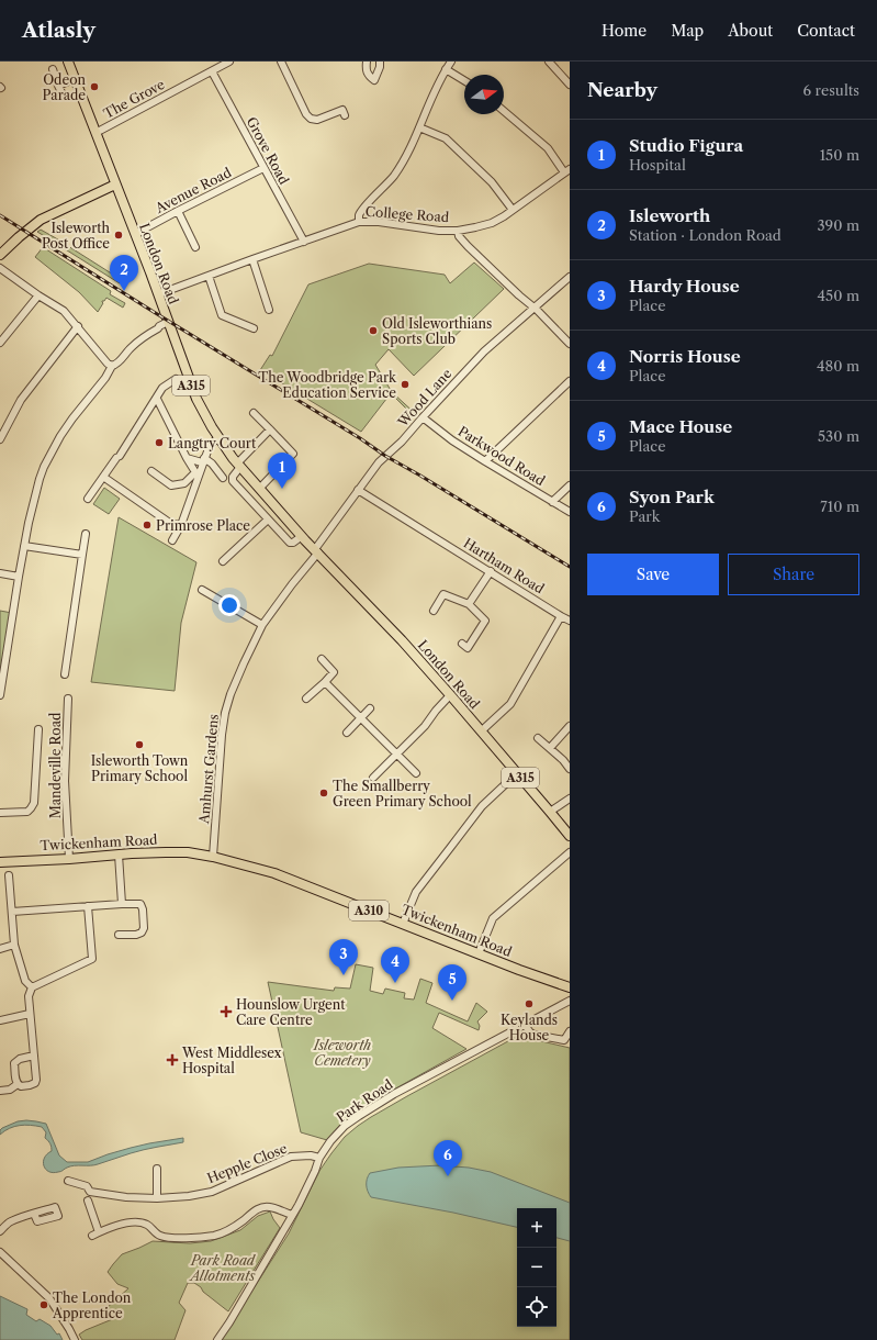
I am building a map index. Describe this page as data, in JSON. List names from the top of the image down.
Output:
{
  "streets": {
    "main road": [
      "London Road",
      "A315",
      "Twickenham Road",
      "A310"
    ],
    "street": [
      "The Grove",
      "Grove Road",
      "Avenue Road",
      "College Road",
      "Wood Lane",
      "Parkwood Road",
      "Hartham Road",
      "Mandeville Road",
      "Amhurst Gardens",
      "Park Road",
      "Hepple Close"
    ]
  },
  "crossings": [
    ["The Grove", "Grove Road"],
    ["The Grove", "London Road"],
    ["Grove Road", "Avenue Road"],
    ["Grove Road", "College Road"],
    ["Avenue Road", "London Road"],
    ["College Road", "London Road"],
    ["London Road", "Wood Lane"],
    ["London Road", "Amhurst Gardens"],
    ["Wood Lane", "Parkwood Road"],
    ["Wood Lane", "Hartham Road"],
    ["Wood Lane", "Amhurst Gardens"],
    ["Mandeville Road", "Twickenham Road"],
    ["Amhurst Gardens", "Twickenham Road"],
    ["Park Road", "Hepple Close"]
  ],
  "parks": ["Isleworth Cemetery", "Park Road Allotments"],
  "places": {
    "other": [
      "Odeon Parade",
      "Isleworth Post Office",
      "Old Isleworthians Sports Club",
      "The Woodbridge Park Education Service",
      "Langtry Court",
      "Primrose Place",
      "Isleworth Town Primary School",
      "The Smallberry Green Primary School",
      "Keylands House",
      "The London Apprentice"
    ],
    "health": ["Hounslow Urgent Care Centre", "West Middlesex Hospital"]
  },
  "north": "right",
  "page": {
    "header": "Atlasly",
    "nav": [
      "Home",
      "Map",
      "About",
      "Contact"
    ],
    "heading": ["Nearby", "6 results"],
    "list": [
      {
        "mark": "1",
        "name": "Studio Figura",
        "note": "Hospital",
        "value": "150 m"
      },
      {
        "mark": "2",
        "name": "Isleworth",
        "note": "Station · London Road",
        "value": "390 m"
      },
      {
        "mark": "3",
        "name": "Hardy House",
        "note": "Place",
        "value": "450 m"
      },
      {
        "mark": "4",
        "name": "Norris House",
        "note": "Place",
        "value": "480 m"
      },
      {
        "mark": "5",
        "name": "Mace House",
        "note": "Place",
        "value": "530 m"
      },
      {
        "mark": "6",
        "name": "Syon Park",
        "note": "Park",
        "value": "710 m"
      }
    ],
    "pins": [
      "2",
      "1",
      "3",
      "4",
      "5",
      "6"
    ],
    "buttons": ["Save", "Share"],
    "map_buttons": ["+", "−"]
  }
}
